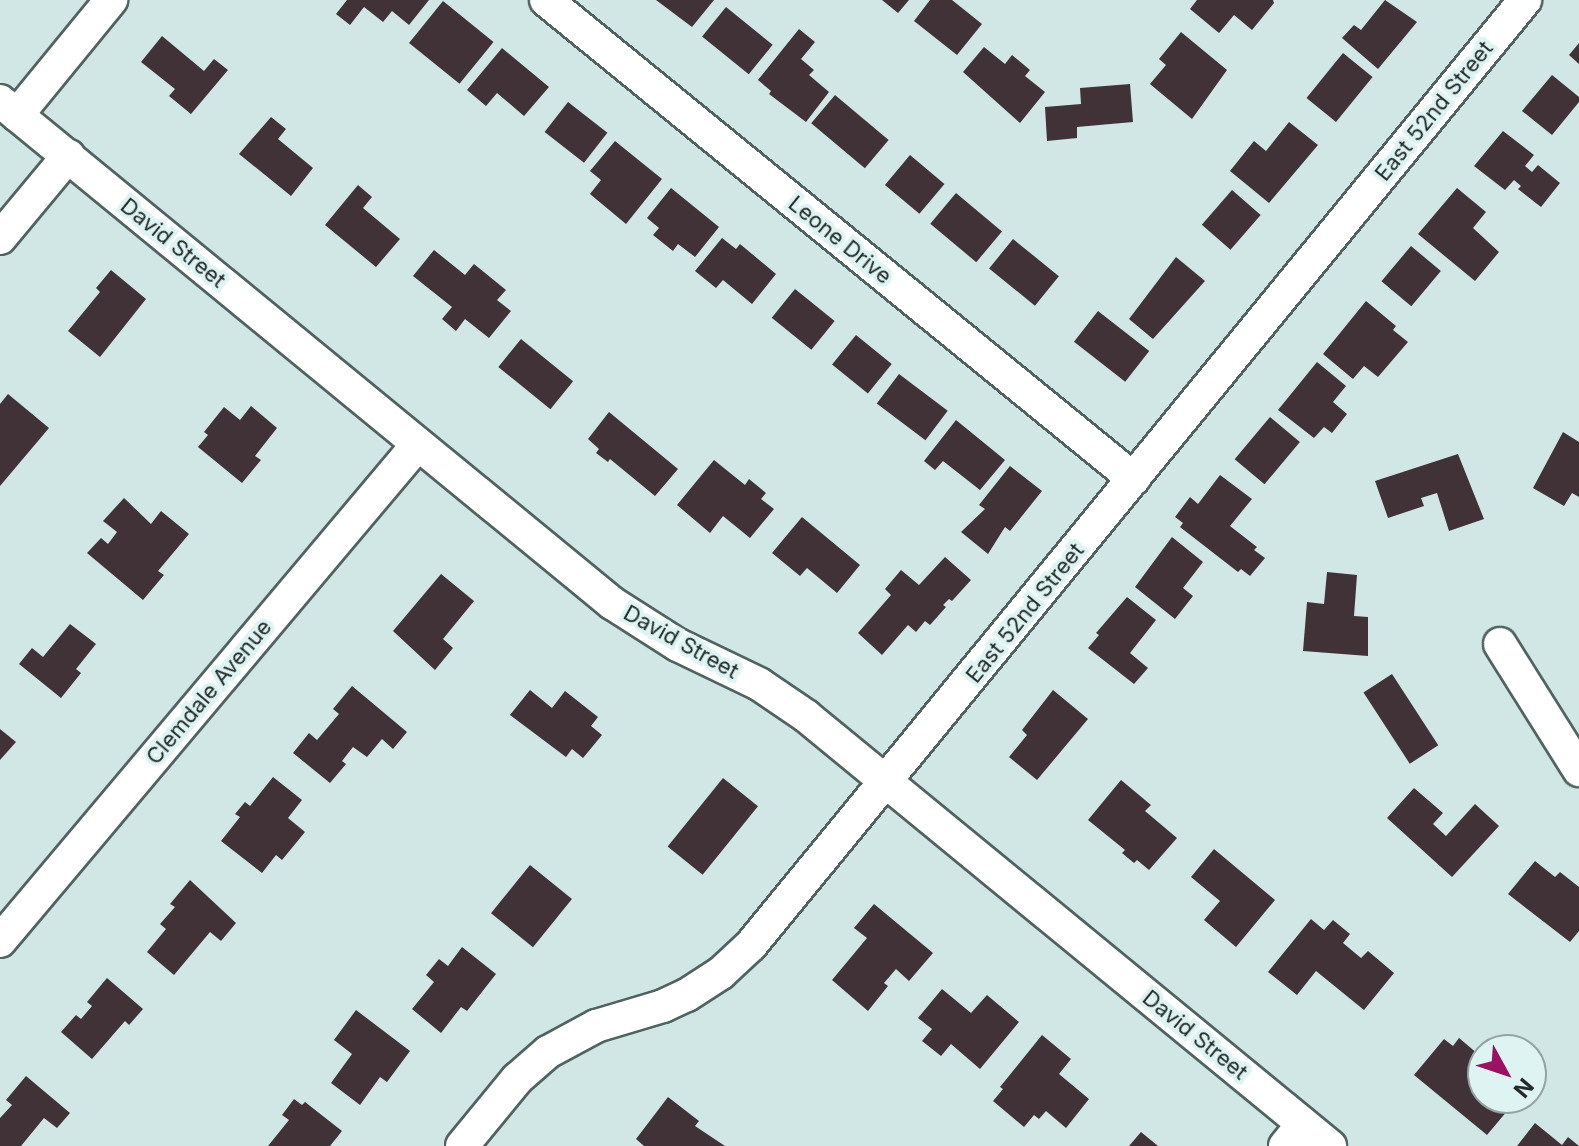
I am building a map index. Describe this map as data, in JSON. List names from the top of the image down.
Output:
{
  "streets": {
    "street": [
      "East 52nd Street",
      "Leone Drive",
      "David Street",
      "Clemdale Avenue"
    ]
  },
  "crossings": [
    ["East 52nd Street", "Leone Drive"],
    ["East 52nd Street", "David Street"],
    ["David Street", "Clemdale Avenue"]
  ],
  "north": "bottom right"
}
